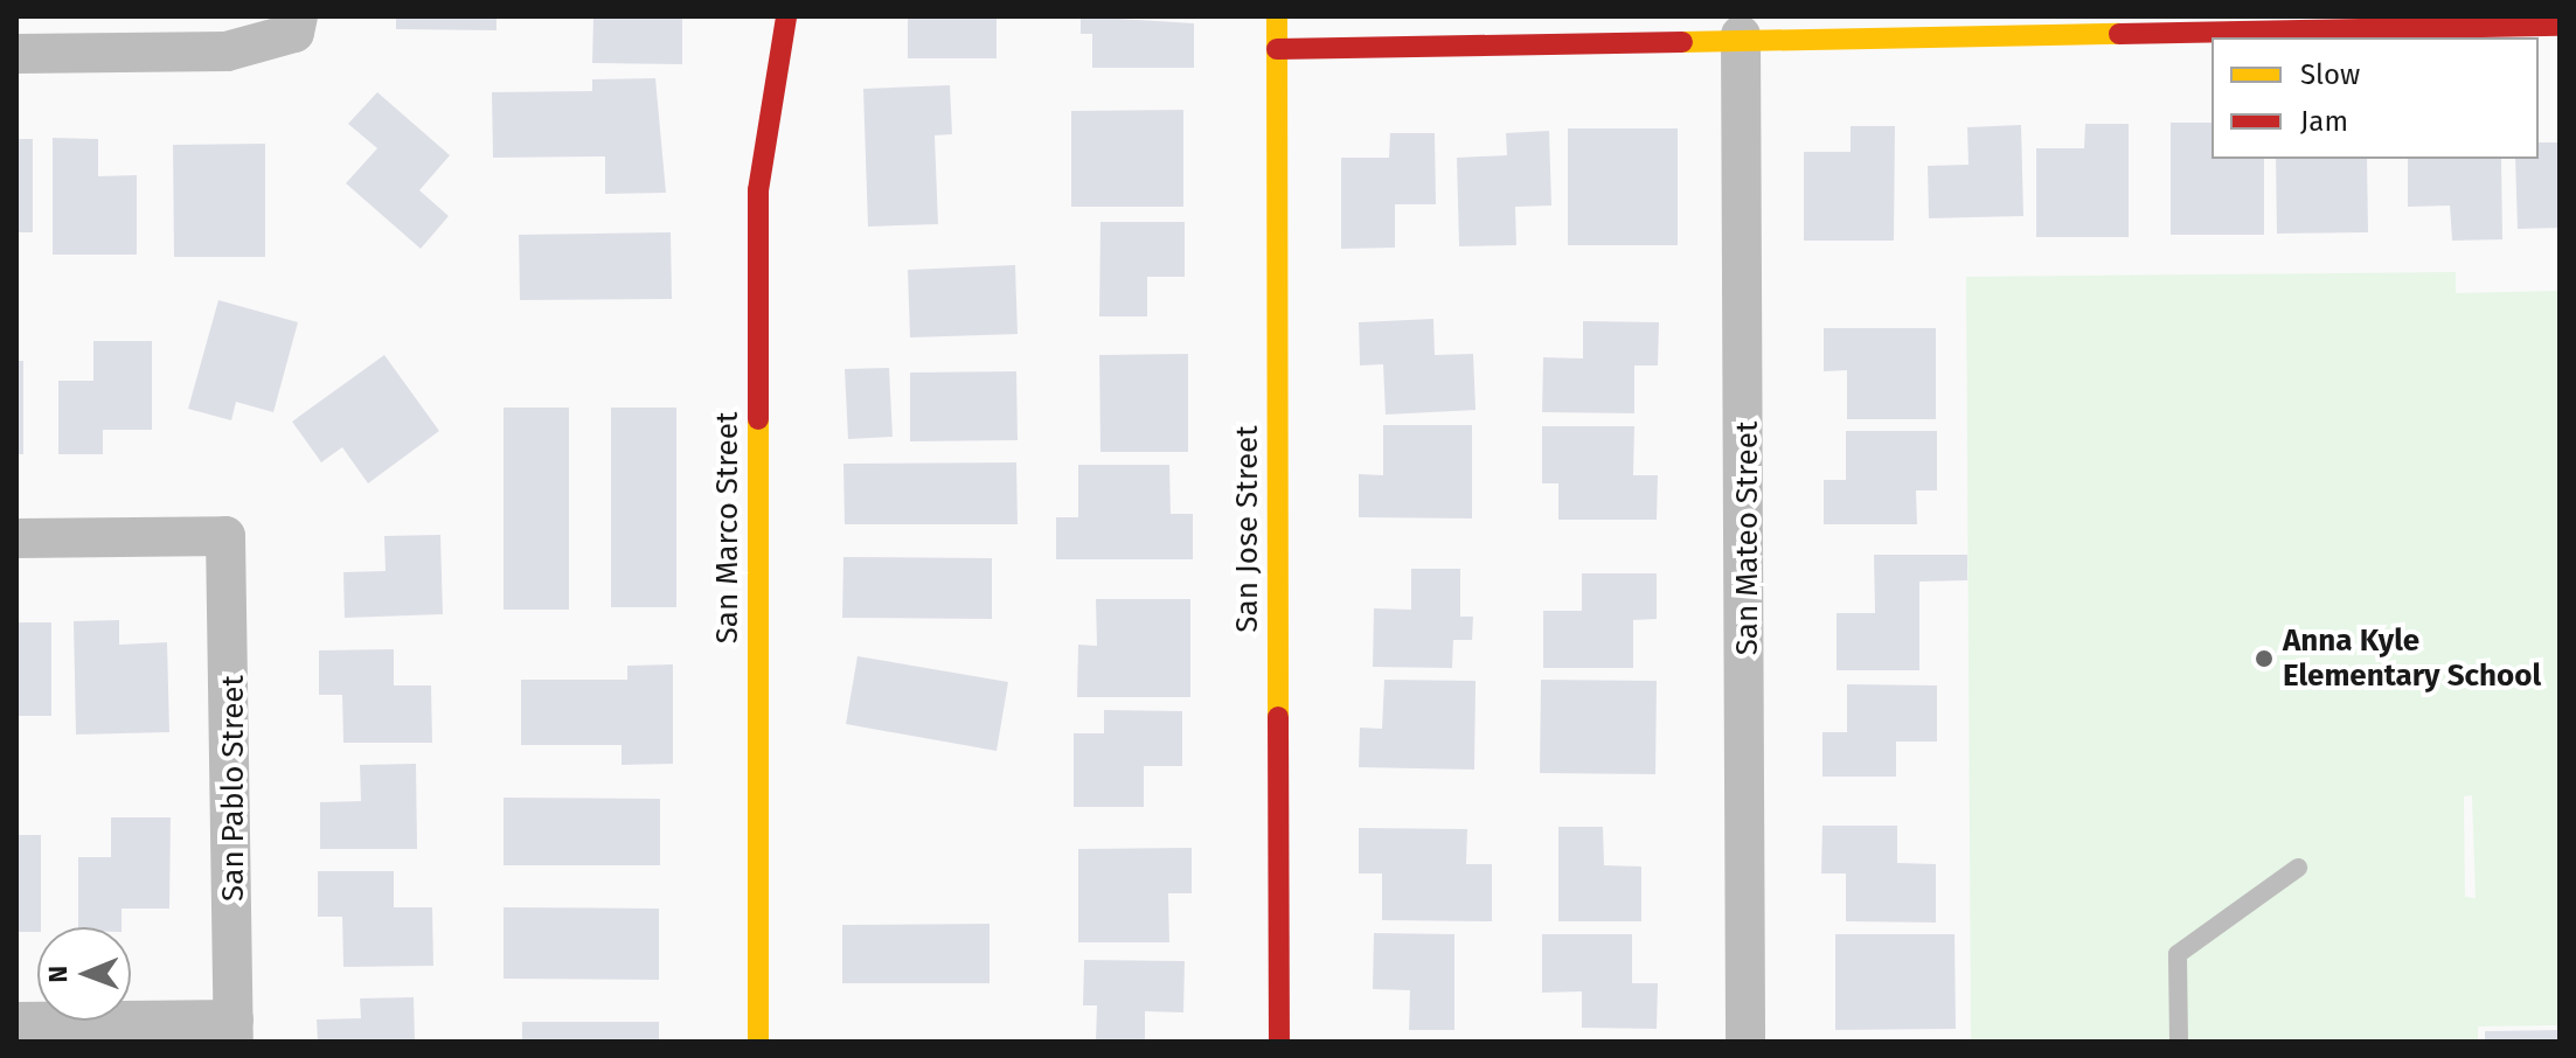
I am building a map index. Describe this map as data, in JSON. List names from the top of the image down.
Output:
{
  "streets": {
    "street": [
      "San Marco Street",
      "San Jose Street",
      "San Mateo Street",
      "San Pablo Street"
    ]
  },
  "places": ["Anna Kyle Elementary School"],
  "legend": ["Slow", "Jam"],
  "north": "left"
}
